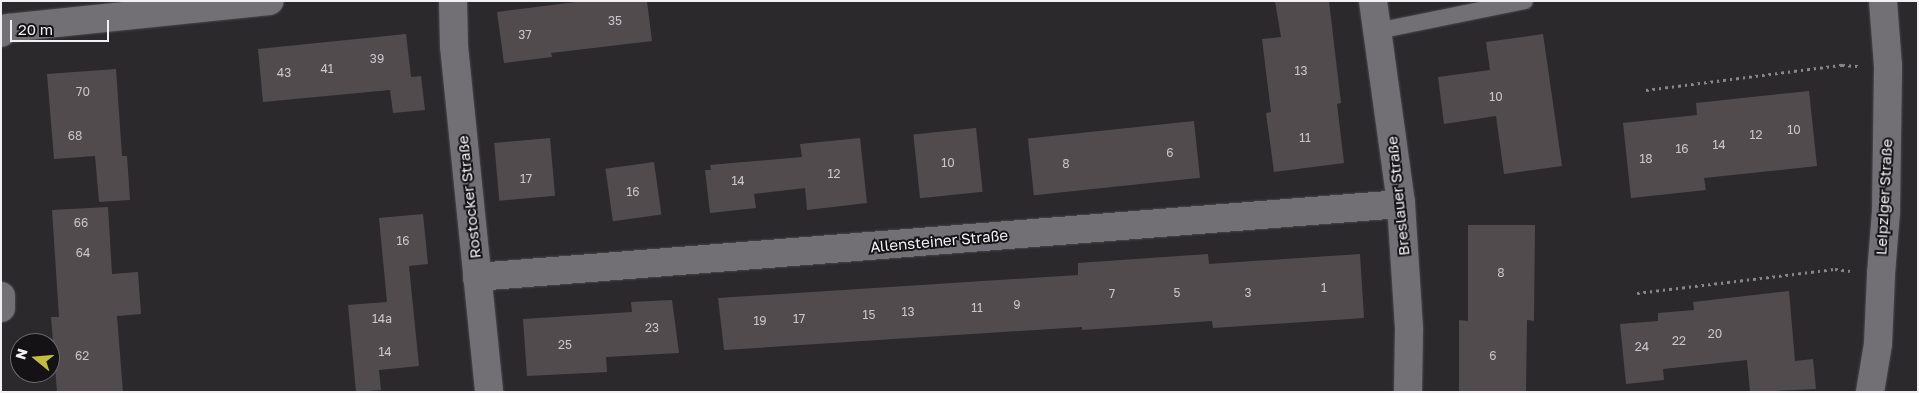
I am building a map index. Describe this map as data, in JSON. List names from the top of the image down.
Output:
{
  "streets": {
    "street": [
      "Breslauer Straße",
      "Rostocker Straße",
      "Leipziger Straße",
      "Allensteiner Straße"
    ]
  },
  "crossings": [
    ["Breslauer Straße", "Allensteiner Straße"],
    ["Rostocker Straße", "Allensteiner Straße"]
  ],
  "house_numbers": [
    "35",
    "37",
    "39",
    "41",
    "13",
    "43",
    "70",
    "10",
    "10",
    "12",
    "68",
    "11",
    "14",
    "16",
    "6",
    "18",
    "10",
    "8",
    "12",
    "17",
    "14",
    "16",
    "66",
    "16",
    "64",
    "8",
    "1",
    "5",
    "3",
    "7",
    "9",
    "11",
    "13",
    "15",
    "14a",
    "17",
    "19",
    "23",
    "20",
    "22",
    "25",
    "24",
    "14",
    "62",
    "6"
  ],
  "scale_bar": "20 m",
  "north": "left"
}
